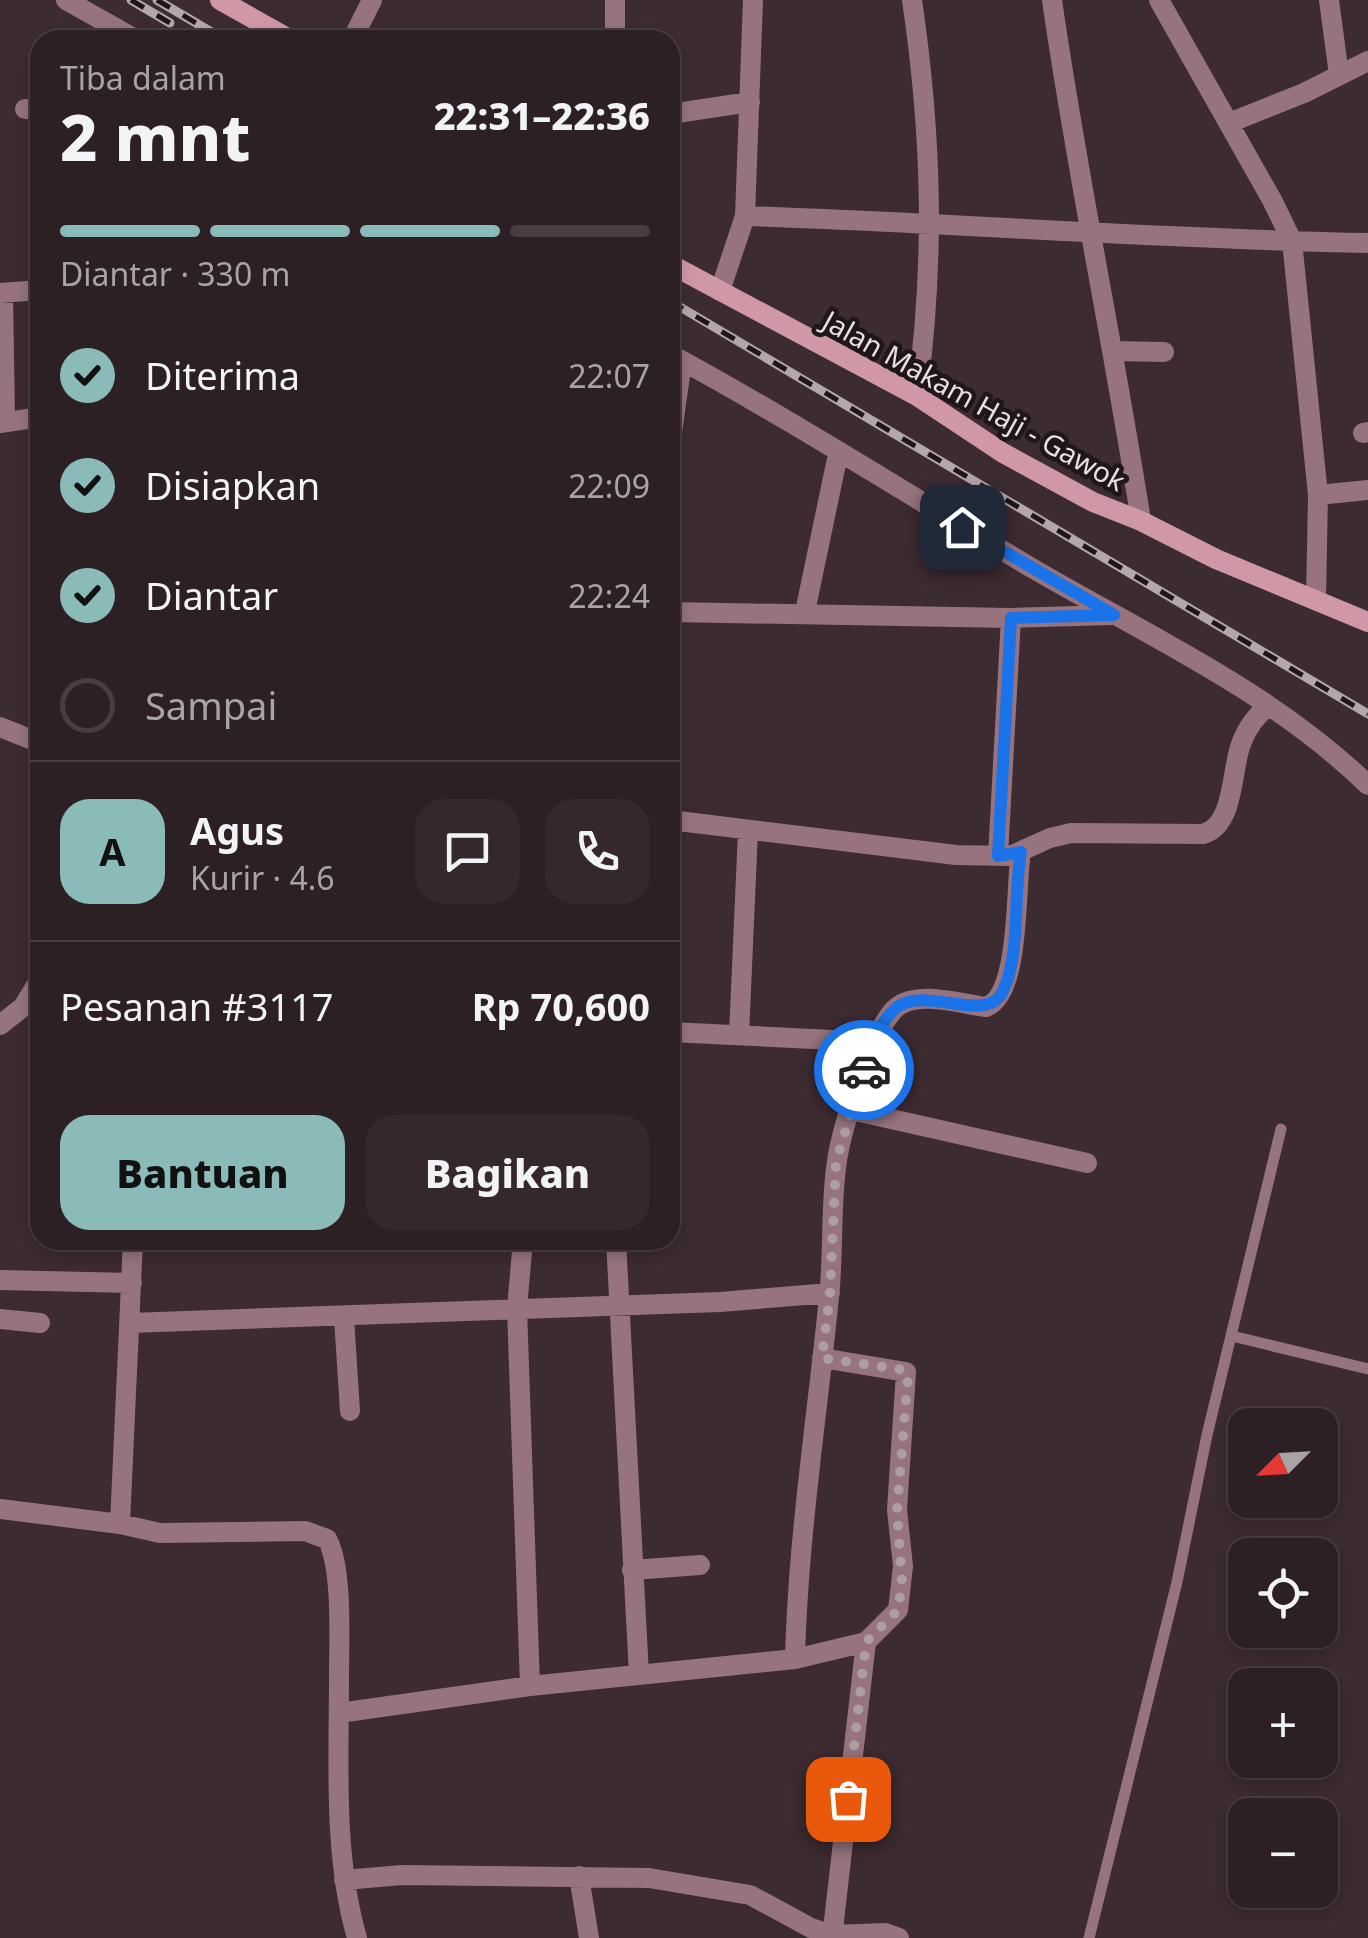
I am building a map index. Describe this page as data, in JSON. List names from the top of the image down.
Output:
{
  "streets": {
    "street": ["Jalan Makam Haji - Gawok"]
  },
  "north": "bottom left",
  "page": {
    "heading": ["2 mnt", "Tiba dalam", "22:31–22:36"],
    "panel": [
      "Agus",
      "Kurir · 4.6",
      "Pesanan #3117",
      "Rp 70,600"
    ],
    "bar": "Diantar · 330 m",
    "list": [
      ["Diterima", "22:07"],
      ["Disiapkan", "22:09"],
      ["Diantar", "22:24"],
      "Sampai"
    ],
    "round": "A",
    "buttons": ["Bantuan", "Bagikan"],
    "map_buttons": ["+", "−"]
  }
}
